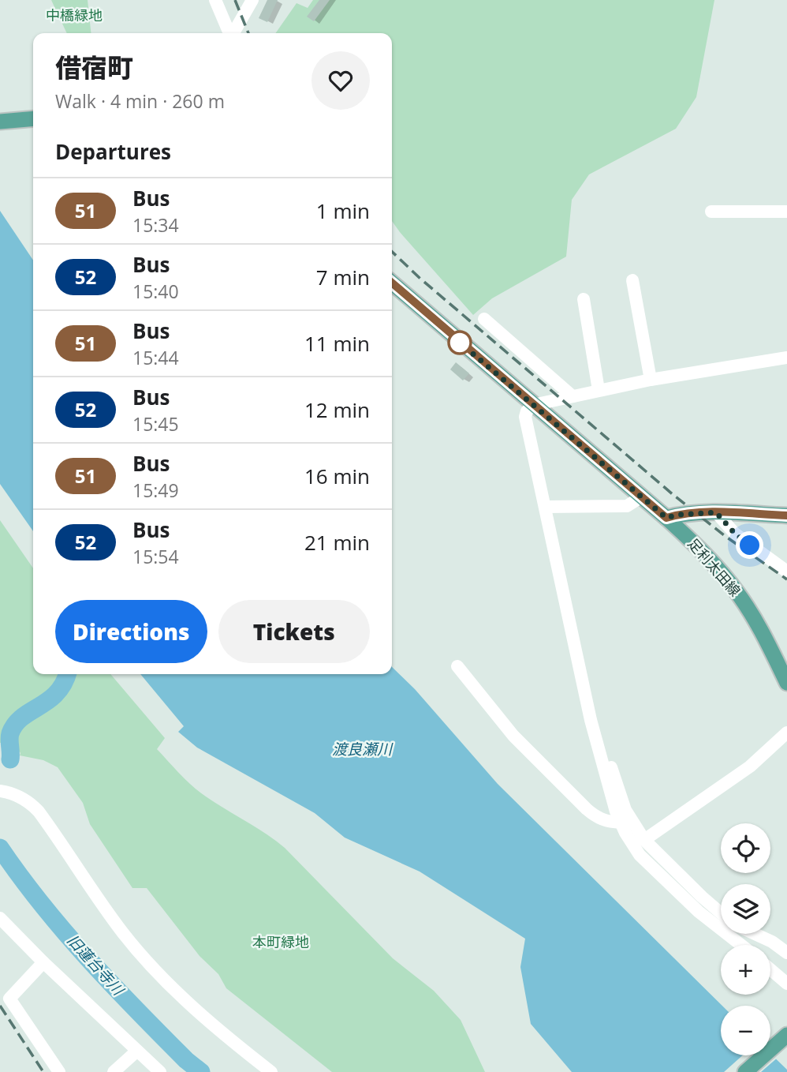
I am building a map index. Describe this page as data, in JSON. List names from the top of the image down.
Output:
{
  "streets": {
    "main road": ["足利太田線"]
  },
  "water": ["渡良瀬川", "旧蓮台寺川"],
  "parks": ["中橋緑地", "本町緑地"],
  "lines": ["bus line 51"],
  "page": {
    "heading": [
      ["借宿町", "Walk · 4 min · 260 m"],
      "Departures"
    ],
    "list": [
      {
        "mark": "51",
        "name": "Bus",
        "note": "15:34",
        "value": "1 min"
      },
      {
        "mark": "52",
        "name": "Bus",
        "note": "15:40",
        "value": "7 min"
      },
      {
        "mark": "51",
        "name": "Bus",
        "note": "15:44",
        "value": "11 min"
      },
      {
        "mark": "52",
        "name": "Bus",
        "note": "15:45",
        "value": "12 min"
      },
      {
        "mark": "51",
        "name": "Bus",
        "note": "15:49",
        "value": "16 min"
      },
      {
        "mark": "52",
        "name": "Bus",
        "note": "15:54",
        "value": "21 min"
      }
    ],
    "buttons": ["Directions", "Tickets"],
    "map_buttons": ["+", "−"]
  }
}
